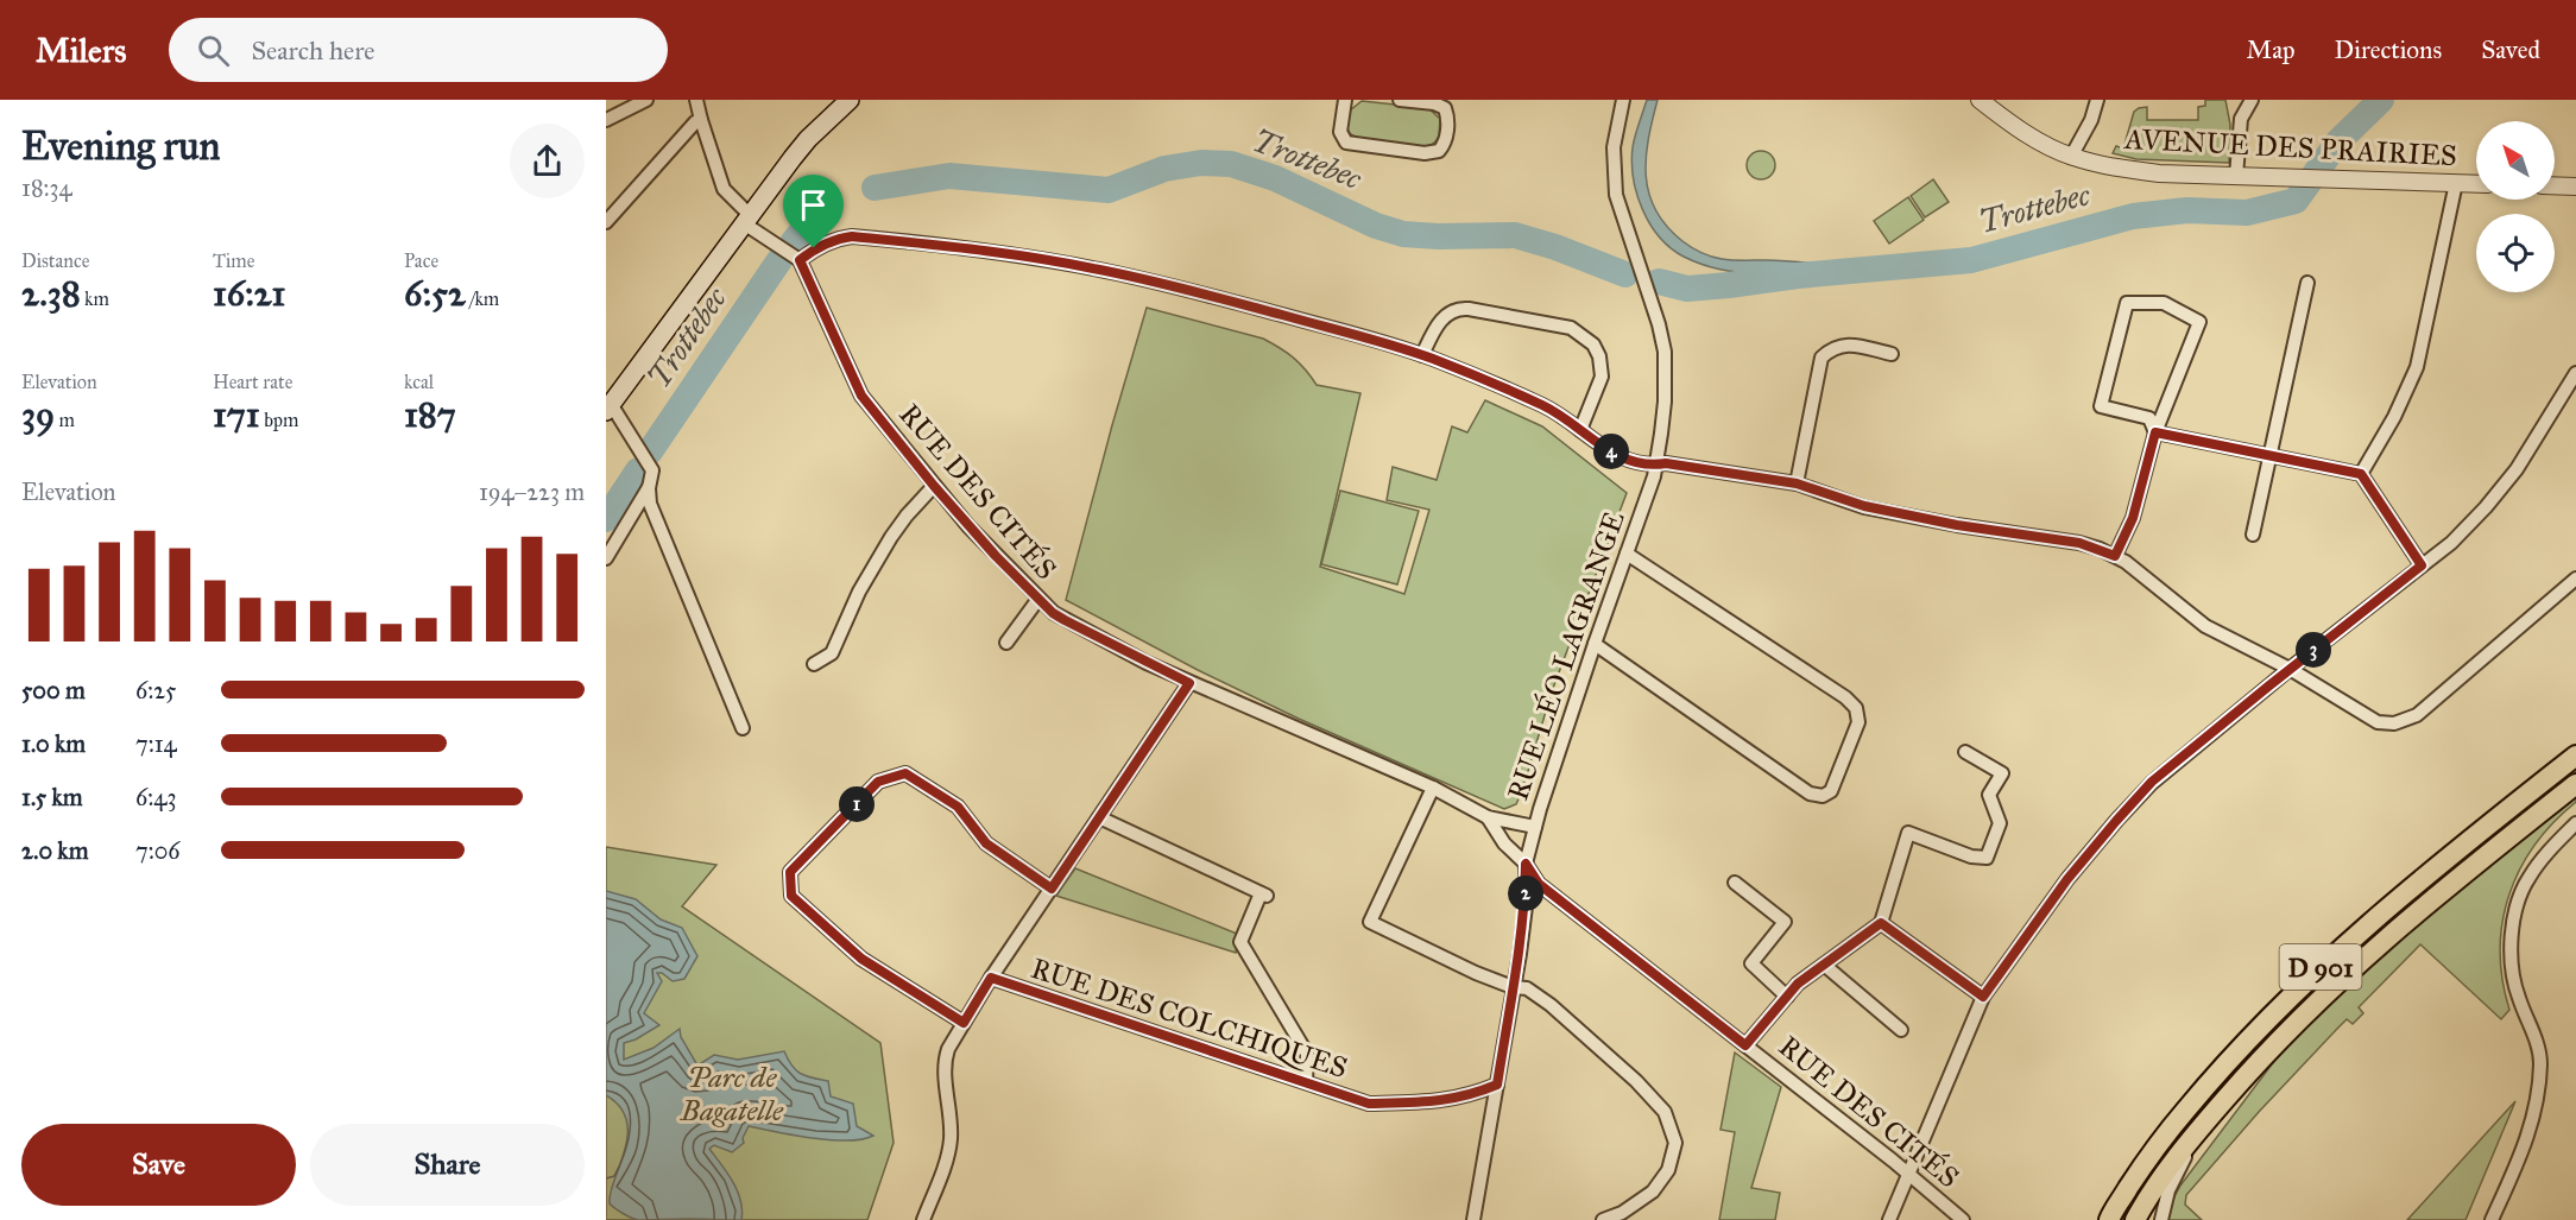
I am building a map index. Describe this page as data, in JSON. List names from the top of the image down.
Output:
{
  "streets": {
    "main road": ["D 901"],
    "street": [
      "AVENUE DES PRAIRIES",
      "RUE DES CITÉS",
      "RUE LÉO LAGRANGE",
      "RUE DES COLCHIQUES"
    ]
  },
  "crossings": [
    ["RUE DES CITÉS", "RUE LÉO LAGRANGE"],
    ["RUE LÉO LAGRANGE", "RUE DES COLCHIQUES"]
  ],
  "water": ["Trottebec"],
  "parks": ["Parc de Bagatelle"],
  "north": "top left",
  "page": {
    "header": "Milers",
    "search": "Search here",
    "nav": ["Map", "Directions", "Saved"],
    "heading": ["Evening run", "18:34"],
    "stats": [
      ["Distance", "2.38 km"],
      ["Time", "16:21"],
      ["Pace", "6:52 /km"],
      ["Elevation", "39 m"],
      ["Heart rate", "171 bpm"],
      ["kcal", "187"]
    ],
    "pins": [
      "4",
      "3",
      "1",
      "2"
    ],
    "chart": ["Elevation", "194–223 m"],
    "list": [
      {
        "name": "500 m",
        "note": "6:25"
      },
      {
        "name": "1.0 km",
        "note": "7:14"
      },
      {
        "name": "1.5 km",
        "note": "6:43"
      },
      {
        "name": "2.0 km",
        "note": "7:06"
      }
    ],
    "buttons": ["Save", "Share"]
  }
}
